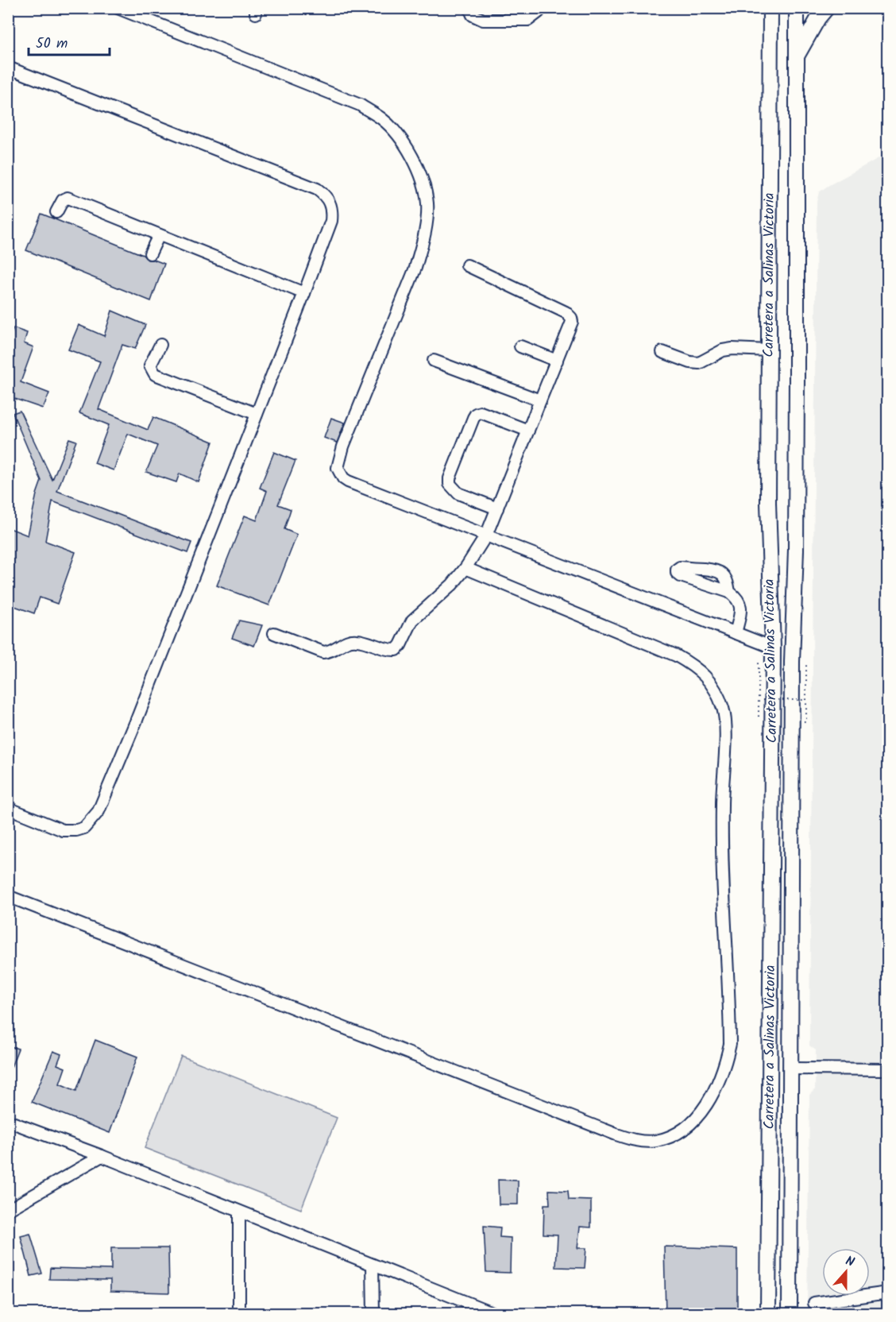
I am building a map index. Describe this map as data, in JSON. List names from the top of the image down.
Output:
{
  "streets": {
    "main road": ["Carretera a Salinas Victoria"]
  },
  "scale_bar": "50 m",
  "north": "top"
}
